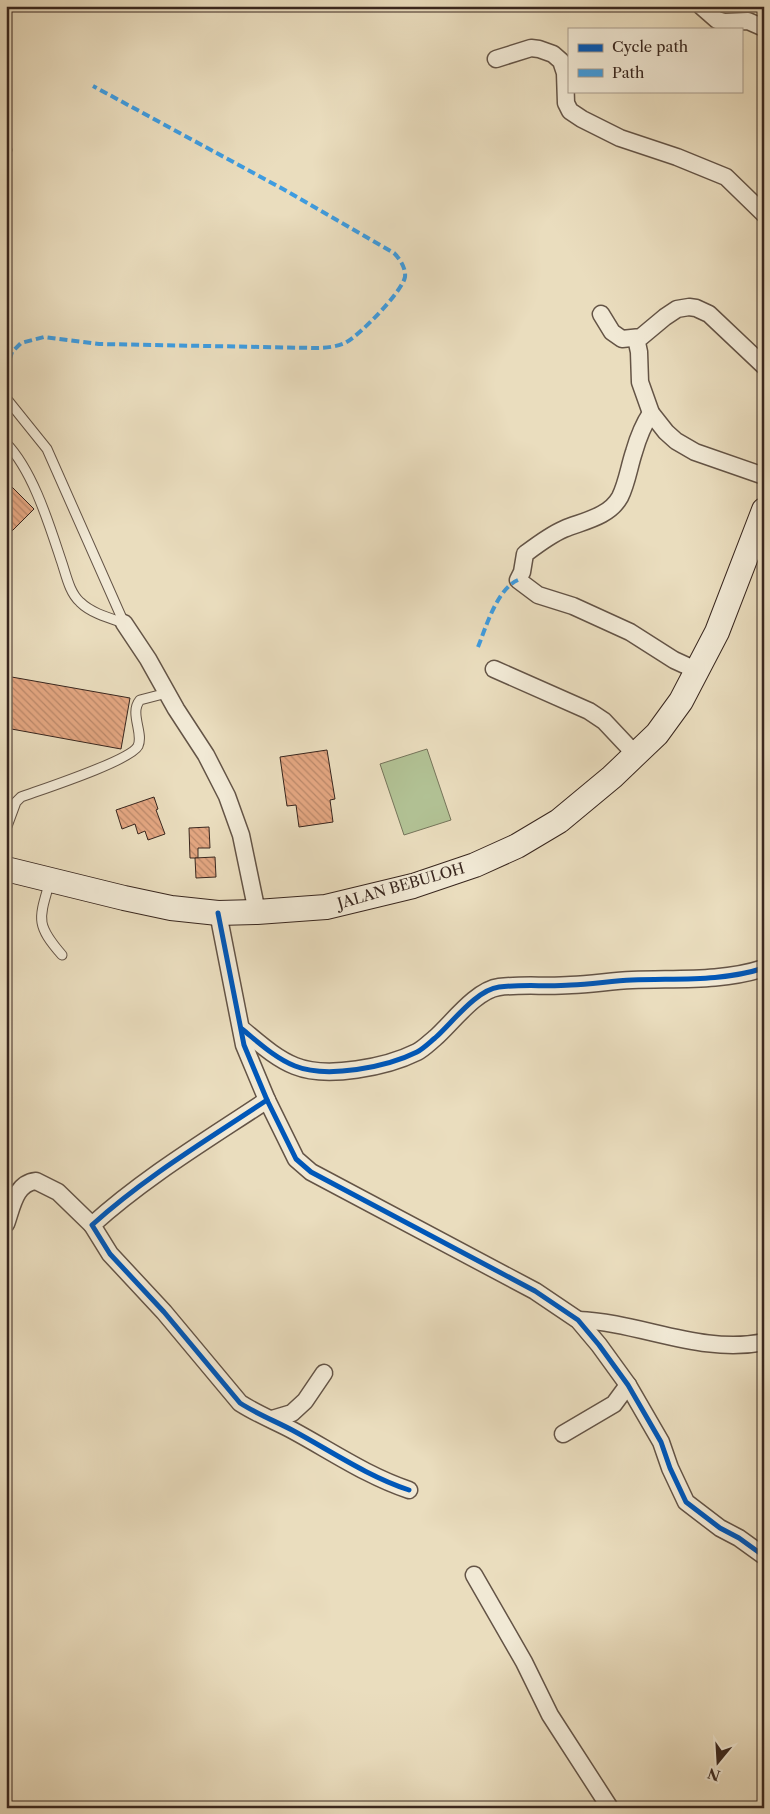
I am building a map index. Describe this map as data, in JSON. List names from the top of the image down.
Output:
{
  "streets": {
    "main road": ["JALAN BEBULOH"]
  },
  "legend": ["Cycle path", "Path"],
  "north": "bottom"
}
